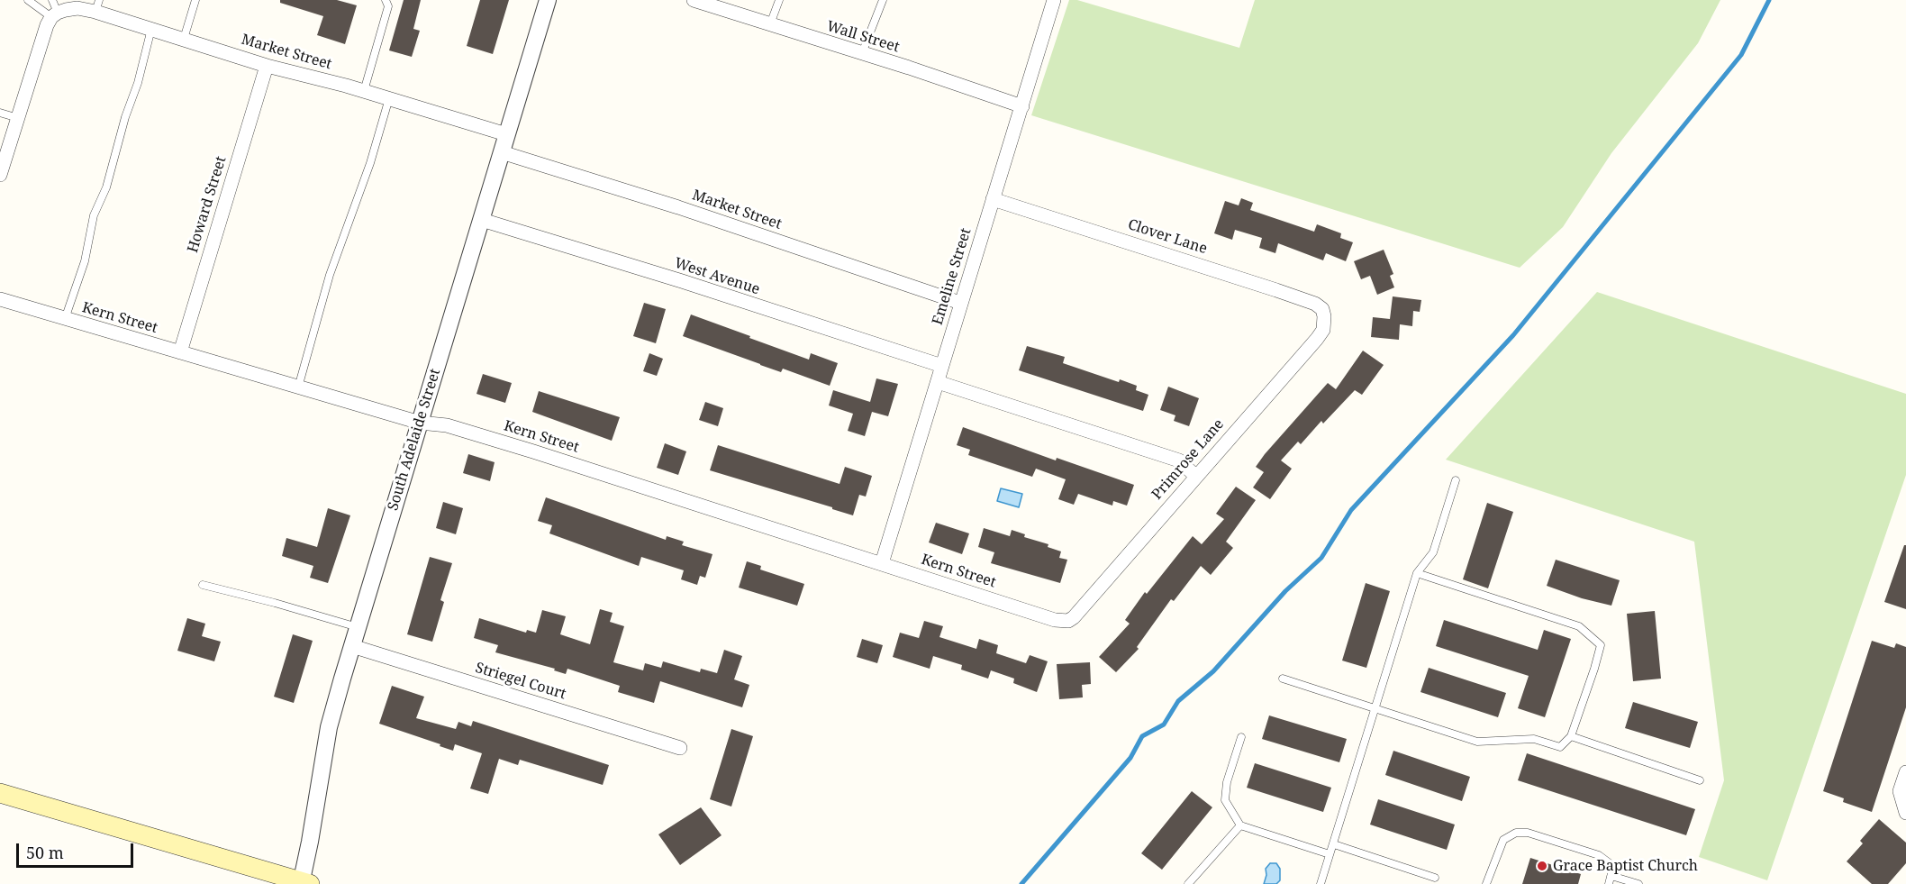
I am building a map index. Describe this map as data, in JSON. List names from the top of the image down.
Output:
{
  "streets": {
    "street": [
      "Wall Street",
      "Market Street",
      "Howard Street",
      "Clover Lane",
      "West Avenue",
      "Emeline Street",
      "Kern Street",
      "South Adelaide Street",
      "Primrose Lane",
      "Striegel Court"
    ]
  },
  "crossings": [
    ["Wall Street", "Emeline Street"],
    ["Market Street", "Howard Street"],
    ["Market Street", "Emeline Street"],
    ["Market Street", "South Adelaide Street"],
    ["Howard Street", "Kern Street"],
    ["Clover Lane", "Emeline Street"],
    ["Clover Lane", "Primrose Lane"],
    ["West Avenue", "Emeline Street"],
    ["West Avenue", "South Adelaide Street"],
    ["Emeline Street", "Kern Street"],
    ["Kern Street", "South Adelaide Street"],
    ["Kern Street", "Primrose Lane"],
    ["South Adelaide Street", "Striegel Court"]
  ],
  "places": ["Grace Baptist Church"],
  "scale_bar": "50 m"
}
